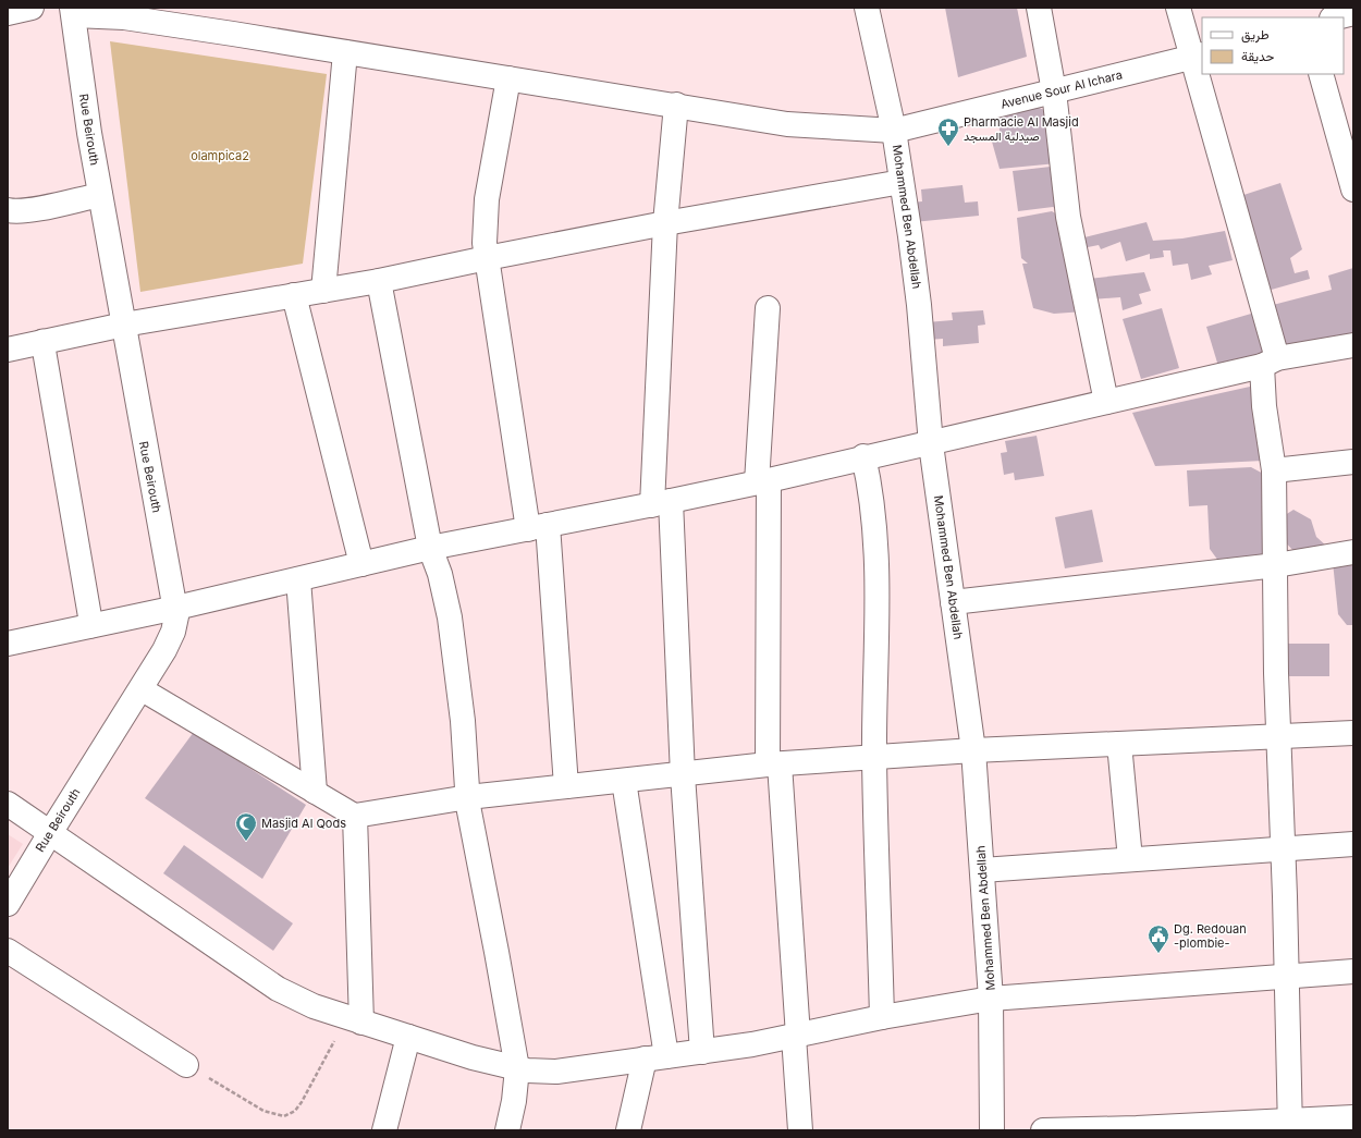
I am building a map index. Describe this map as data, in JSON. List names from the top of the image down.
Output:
{
  "streets": {
    "street": ["Avenue Sour Al Ichara", "Rue Beirouth", "Mohammed Ben Abdellah"]
  },
  "crossings": [
    ["Avenue Sour Al Ichara", "Rue Beirouth"],
    ["Avenue Sour Al Ichara", "Mohammed Ben Abdellah"]
  ],
  "parks": ["olampica2"],
  "places": {
    "pharmacy": ["Pharmacie Al Masjid صيدلية المسجد"],
    "mosque": ["Masjid Al Qods"],
    "public building": ["Dg. Redouan -plombie-"]
  },
  "legend": ["طريق", "حديقة"]
}
